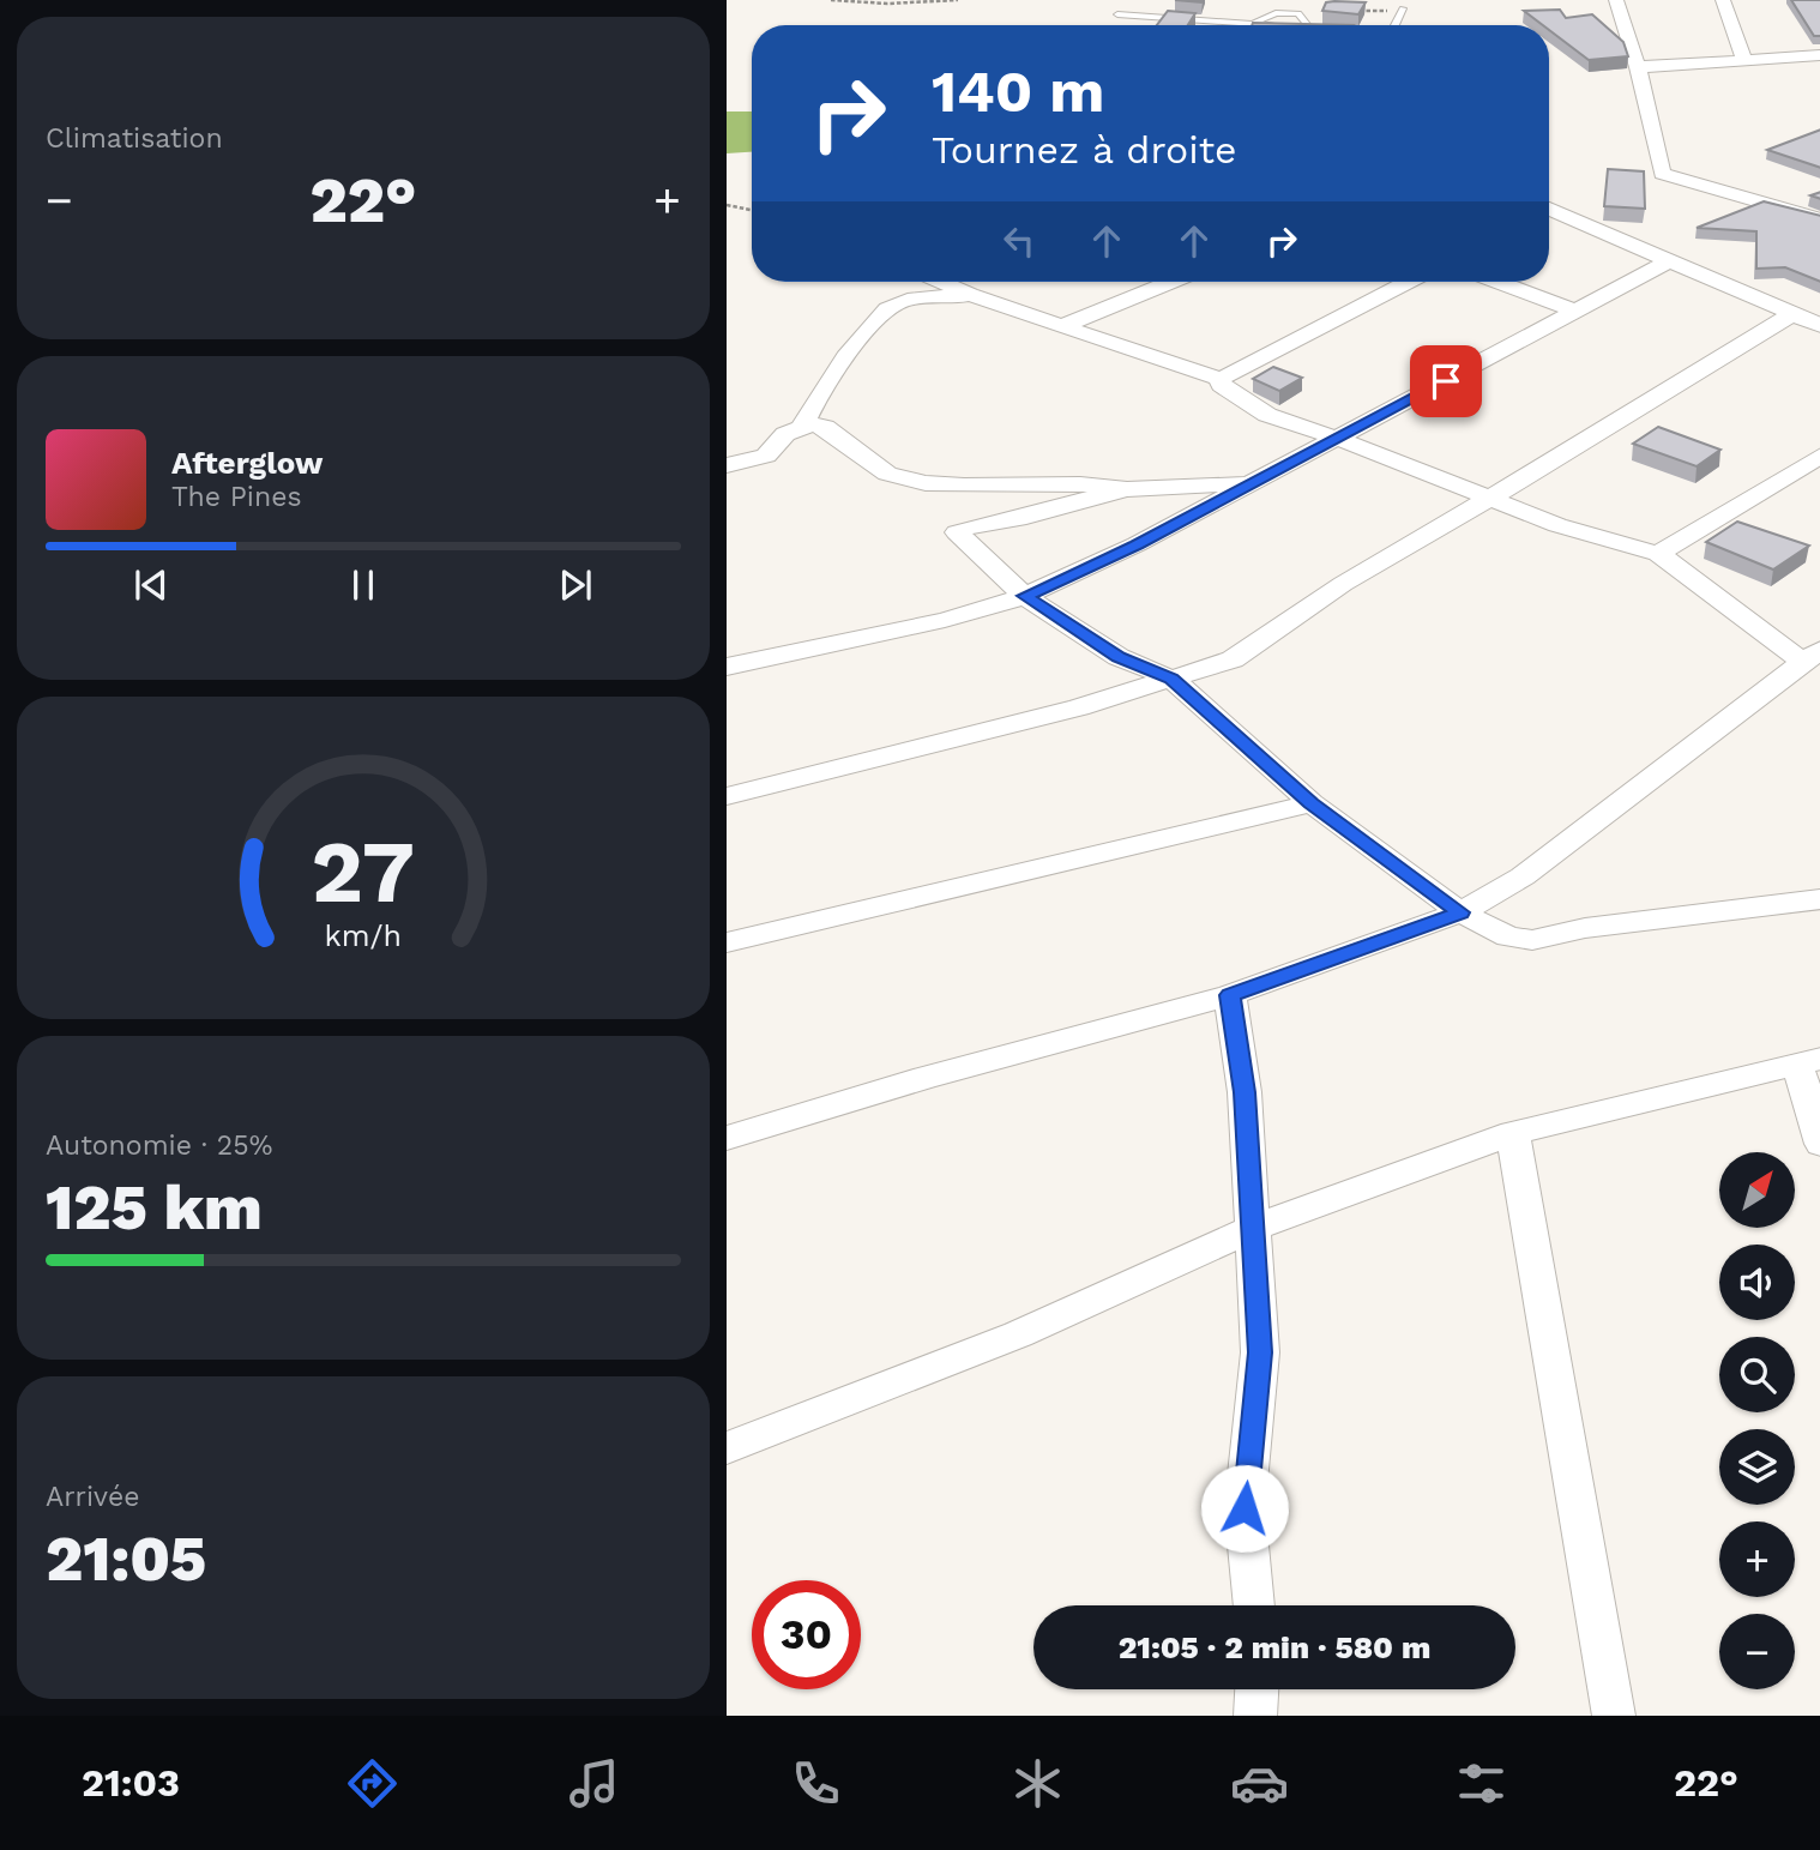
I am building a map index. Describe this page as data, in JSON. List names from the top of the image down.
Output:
{
  "north": "top right",
  "page": {
    "tile": [
      "Climatisation",
      ["Autonomie · 25%", "125 km"],
      ["Arrivée", "21:05"]
    ],
    "turn": ["140 m", "Tournez à droite"],
    "heat": ["−", "22°", "+"],
    "song": ["Afterglow", "The Pines"],
    "map_buttons": ["+", "−"],
    "limit": "30",
    "trip": "21:05 · 2 min · 580 m",
    "tabs": ["21:03", "22°"],
    "gauge": ["27", "km/h"]
  }
}
